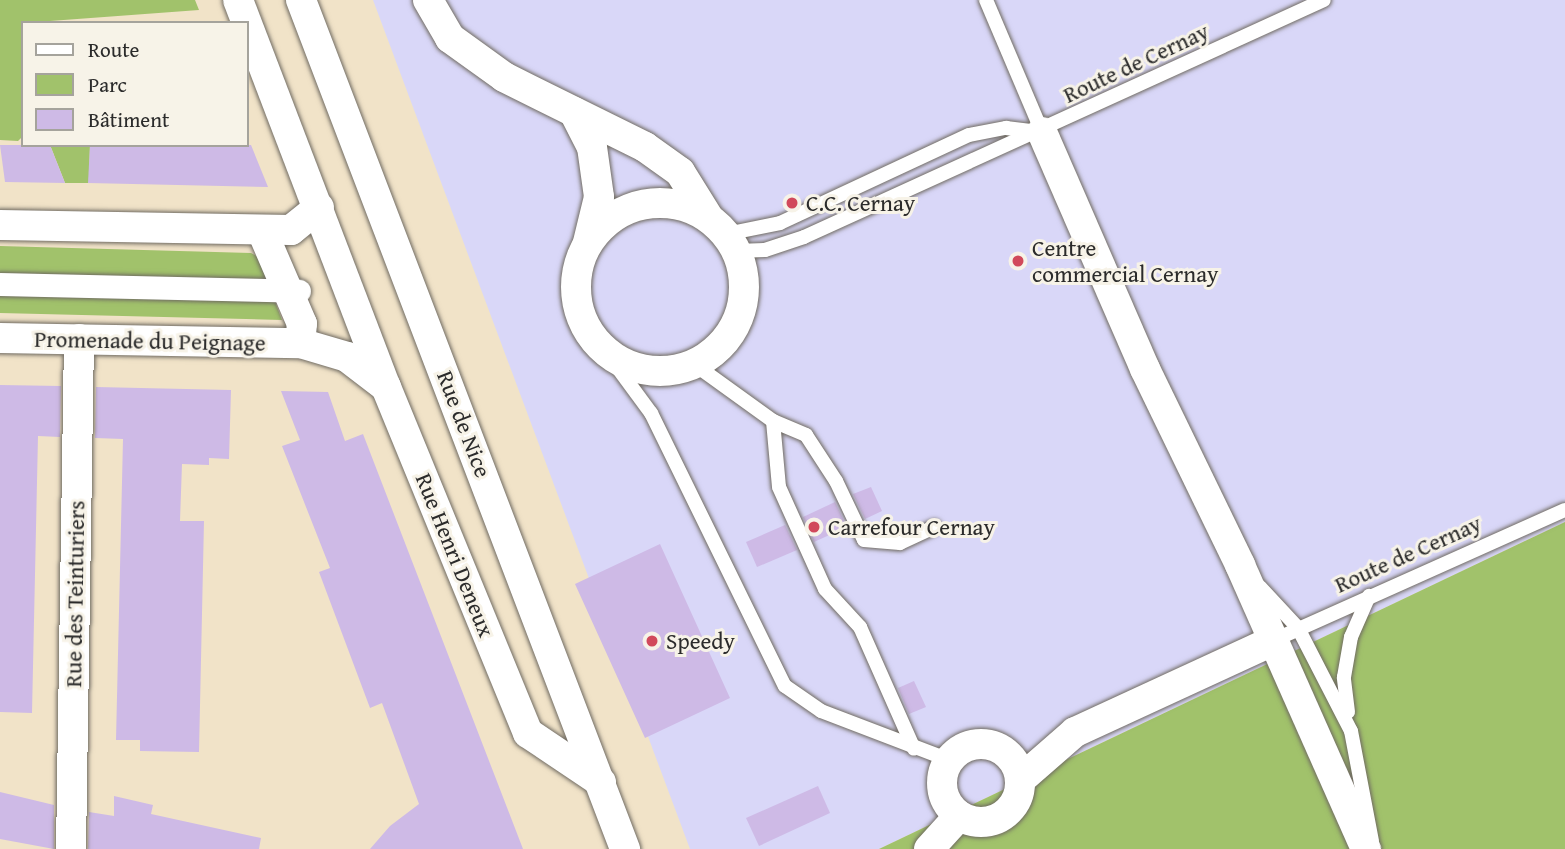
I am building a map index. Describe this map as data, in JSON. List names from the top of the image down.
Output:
{
  "streets": {
    "street": [
      "Promenade du Peignage",
      "Rue de Nice",
      "Rue Henri Deneux",
      "Rue des Teinturiers"
    ],
    "lane": ["Route de Cernay"]
  },
  "crossings": [
    ["Promenade du Peignage", "Rue Henri Deneux"],
    ["Promenade du Peignage", "Rue des Teinturiers"],
    ["Rue de Nice", "Rue Henri Deneux"]
  ],
  "places": [
    "C.C. Cernay",
    "Centre commercial Cernay",
    "Carrefour Cernay",
    "Speedy"
  ],
  "legend": ["Route", "Parc", "Bâtiment"]
}
